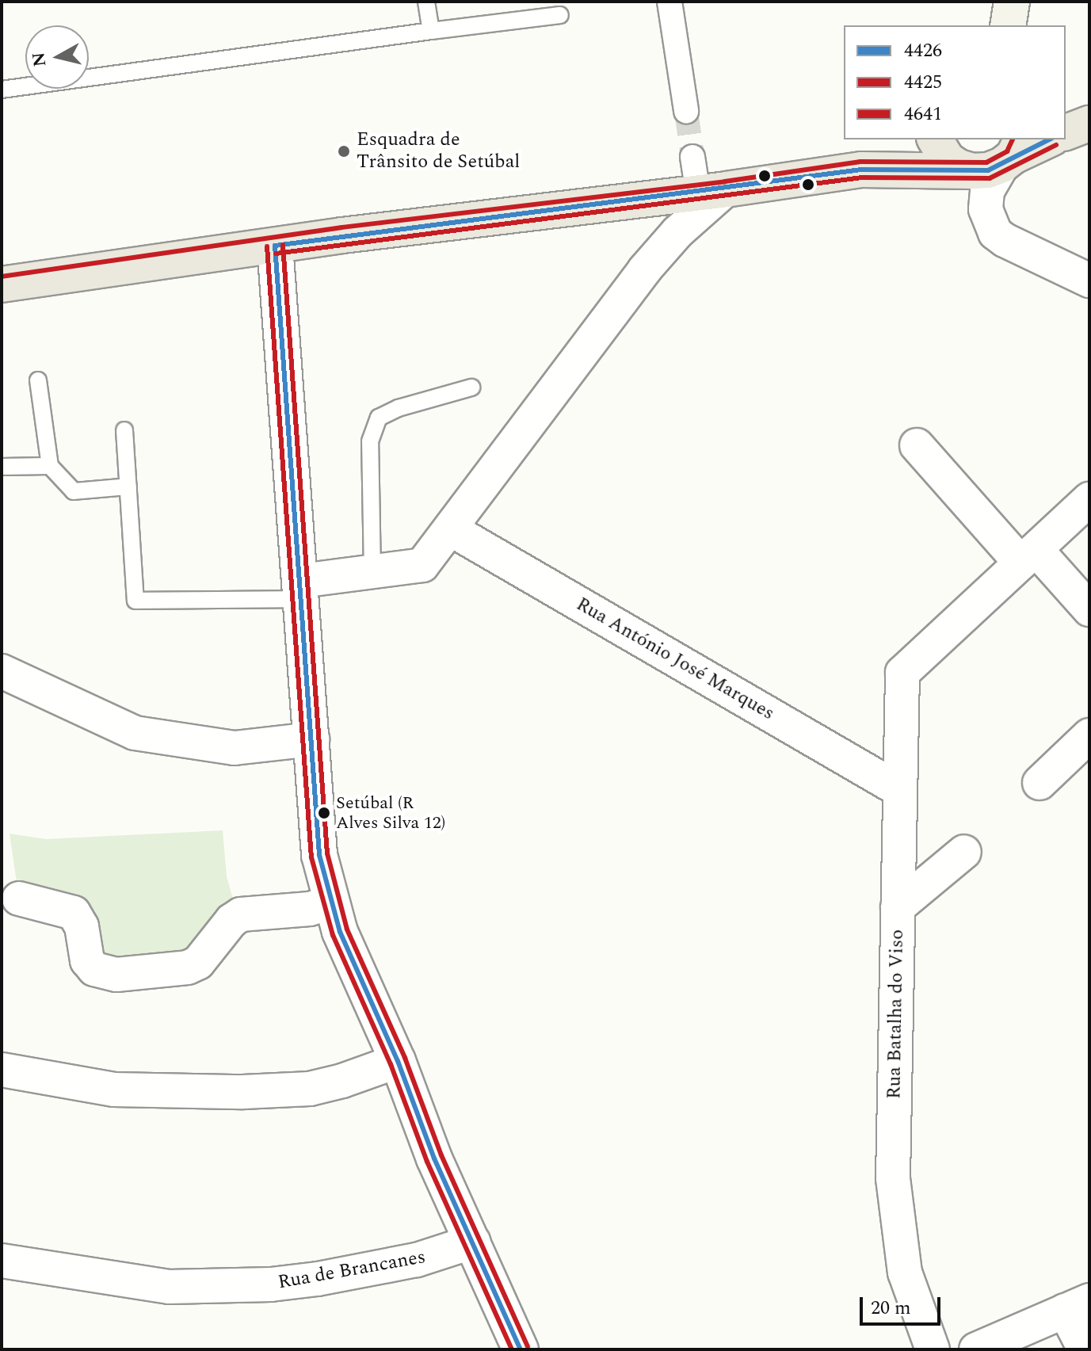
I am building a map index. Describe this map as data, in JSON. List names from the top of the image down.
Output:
{
  "streets": {
    "street": ["Rua António José Marques", "Rua Batalha do Viso", "Rua de Brancanes"]
  },
  "crossings": [
    ["Rua António José Marques", "Rua Batalha do Viso"]
  ],
  "places": ["Esquadra de Trânsito de Setúbal", "Setúbal (R Alves Silva 12)"],
  "lines": ["transit line 4426", "transit line 4641", "transit line 4425"],
  "legend": ["4426", "4425", "4641"],
  "scale_bar": "20 m",
  "north": "left"
}
